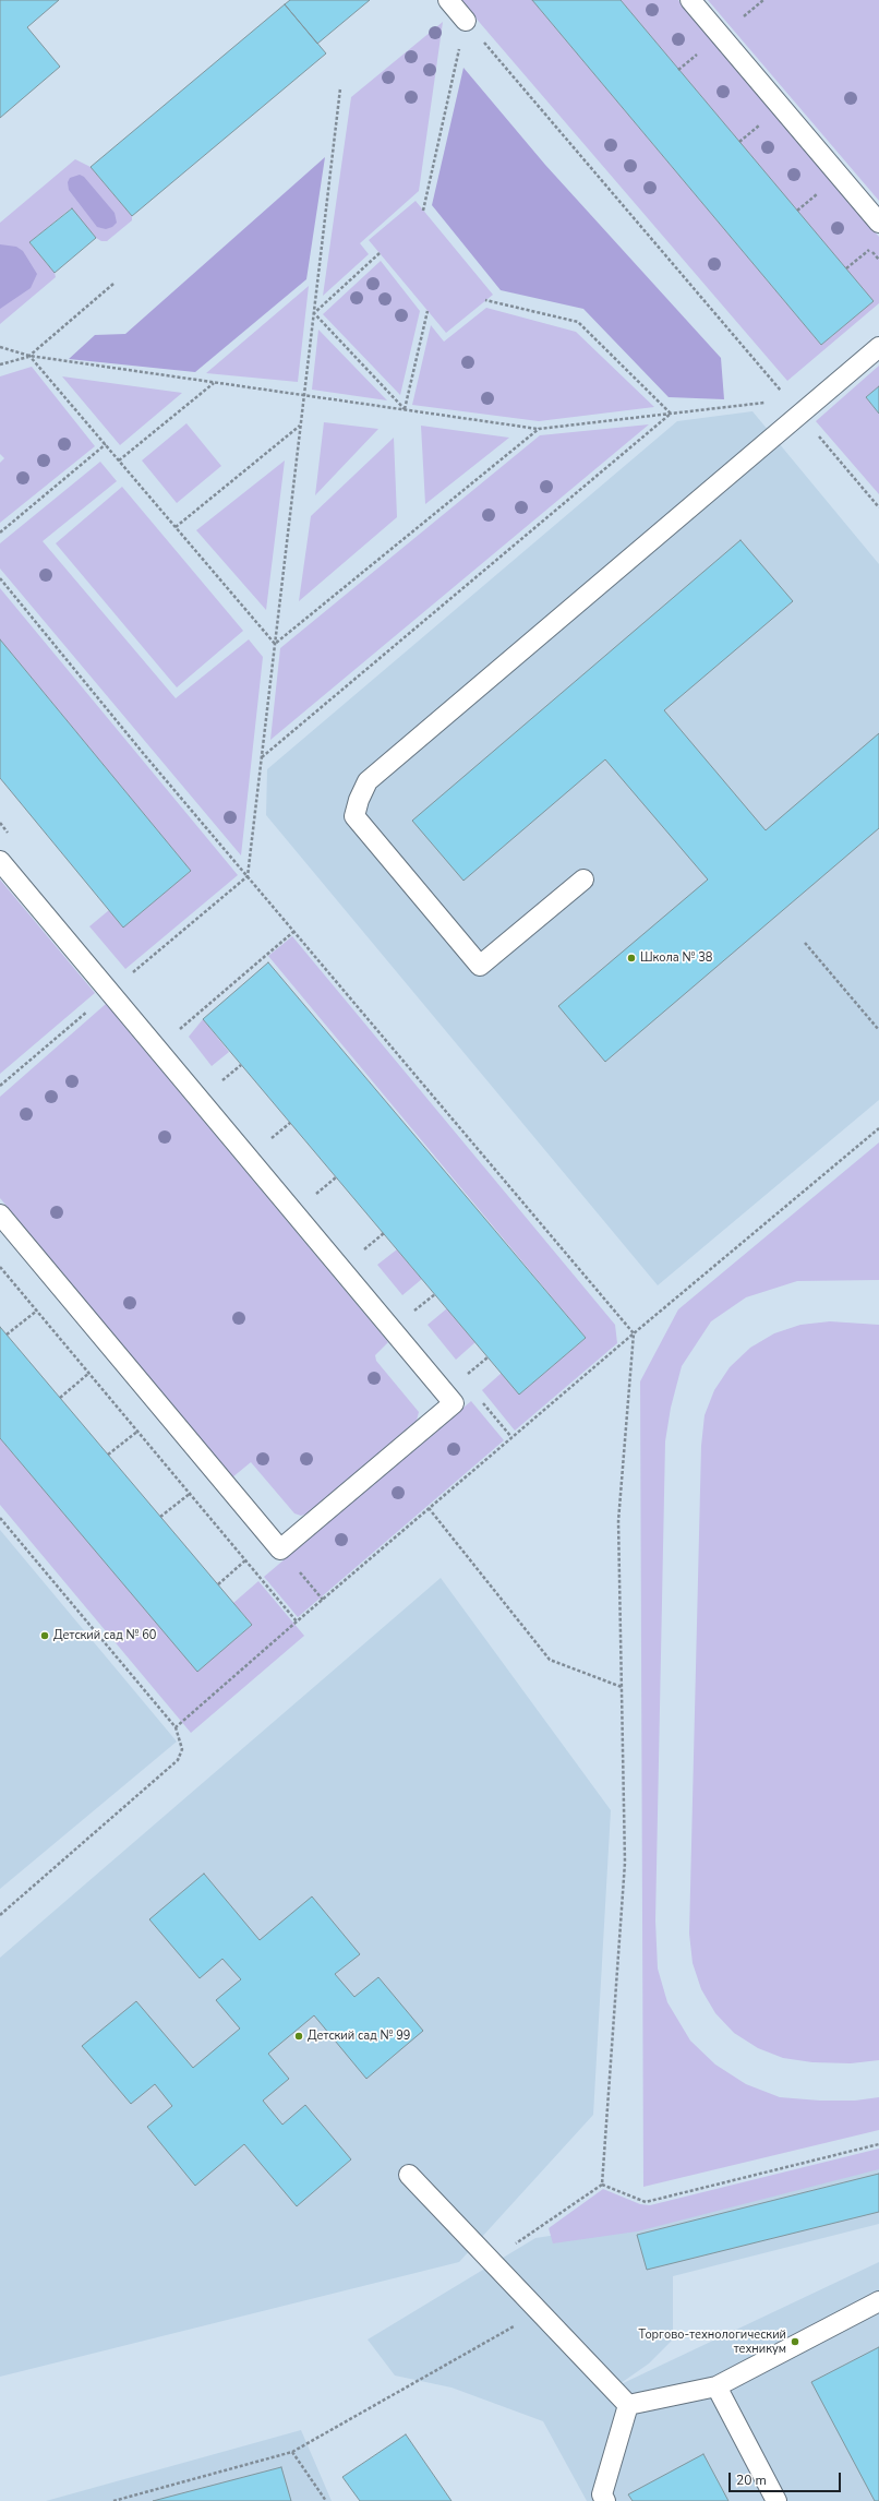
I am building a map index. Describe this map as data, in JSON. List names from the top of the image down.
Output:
{
  "places": [
    "Школа № 38",
    "Детский сад № 60",
    "Детский сад № 99",
    "Торгово-технологический техникум"
  ],
  "scale_bar": "20 m"
}
